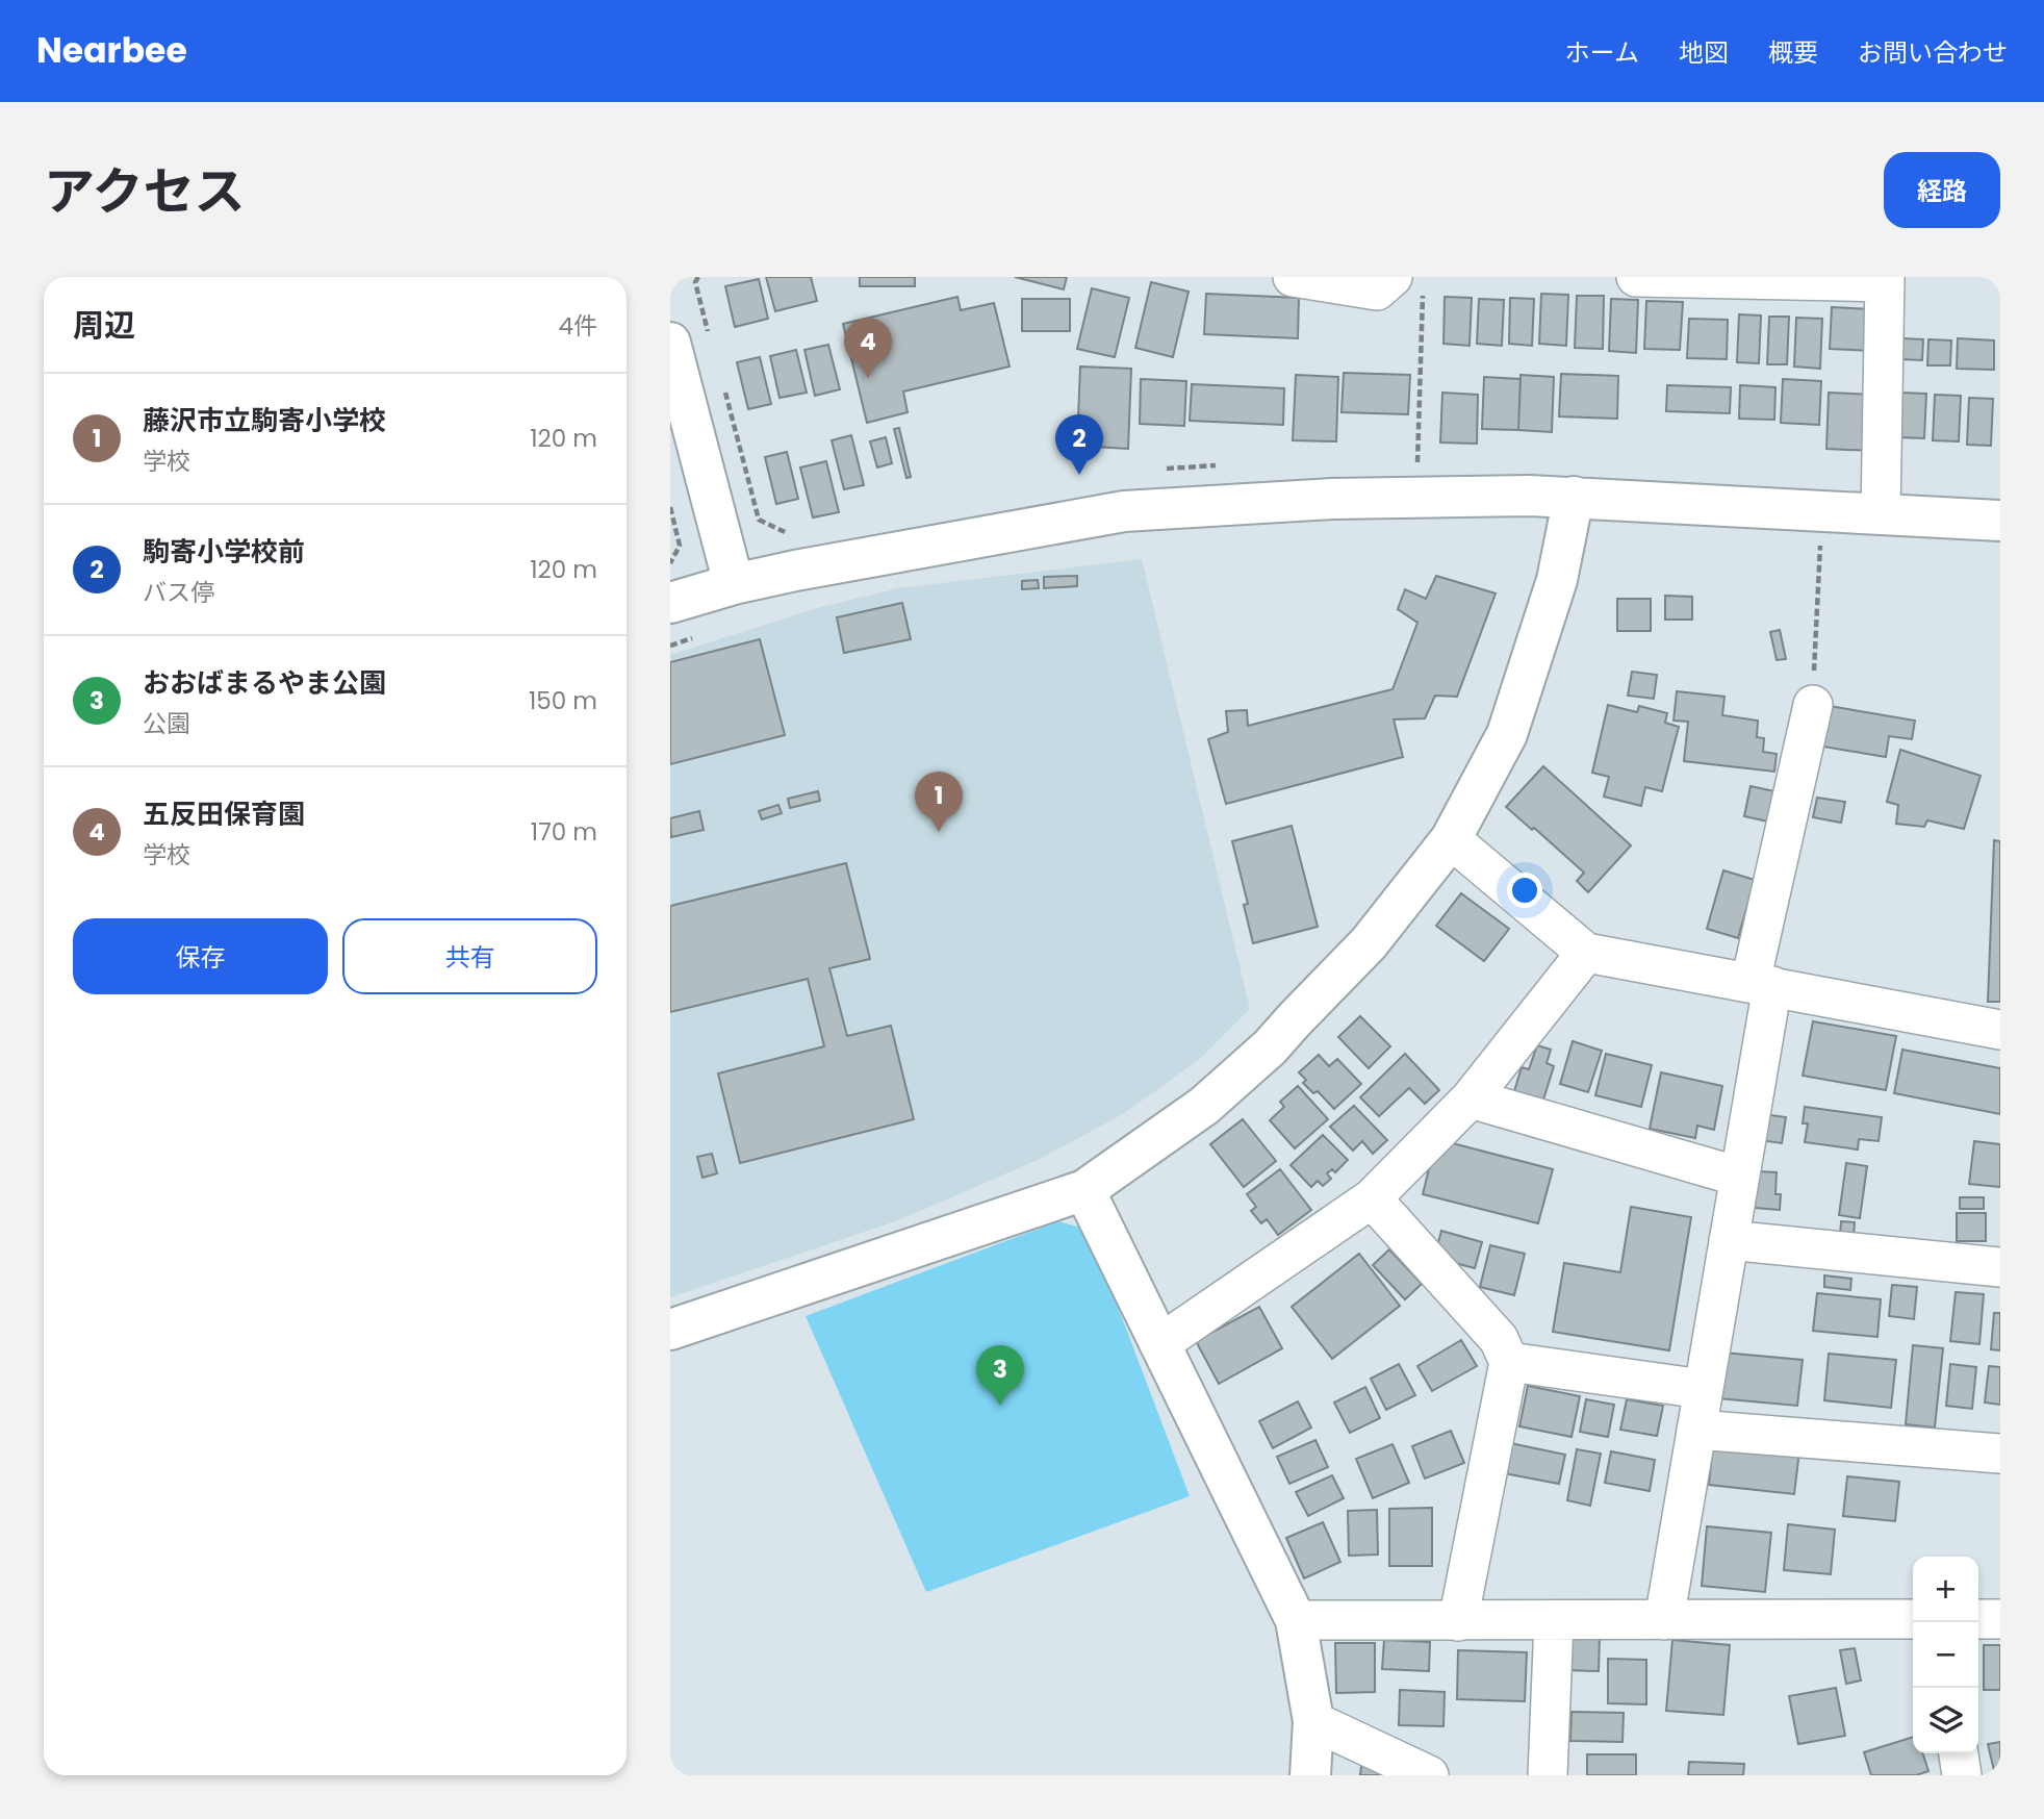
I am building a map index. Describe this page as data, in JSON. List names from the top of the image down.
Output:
{
  "page": {
    "header": "Nearbee",
    "nav": [
      "ホーム",
      "地図",
      "概要",
      "お問い合わせ"
    ],
    "title": "アクセス",
    "buttons": [
      "経路",
      ["保存", "共有"]
    ],
    "heading": ["周辺", "4件"],
    "pins": [
      "4",
      "2",
      "1",
      "3"
    ],
    "list": [
      {
        "mark": "1",
        "name": "藤沢市立駒寄小学校",
        "note": "学校",
        "value": "120 m"
      },
      {
        "mark": "2",
        "name": "駒寄小学校前",
        "note": "バス停",
        "value": "120 m"
      },
      {
        "mark": "3",
        "name": "おおばまるやま公園",
        "note": "公園",
        "value": "150 m"
      },
      {
        "mark": "4",
        "name": "五反田保育園",
        "note": "学校",
        "value": "170 m"
      }
    ],
    "map_buttons": ["+", "−"]
  }
}
